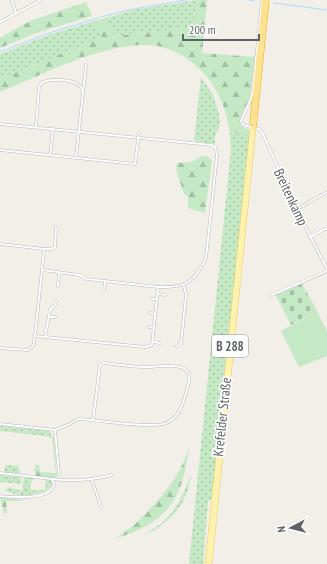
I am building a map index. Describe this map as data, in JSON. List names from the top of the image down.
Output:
{
  "streets": {
    "highway": ["B 288", "Krefelder Straße"],
    "street": ["Breitenkamp"]
  },
  "crossings": [
    ["Breitenkamp", "Krefelder Straße"]
  ],
  "scale_bar": "200 m",
  "north": "left"
}
